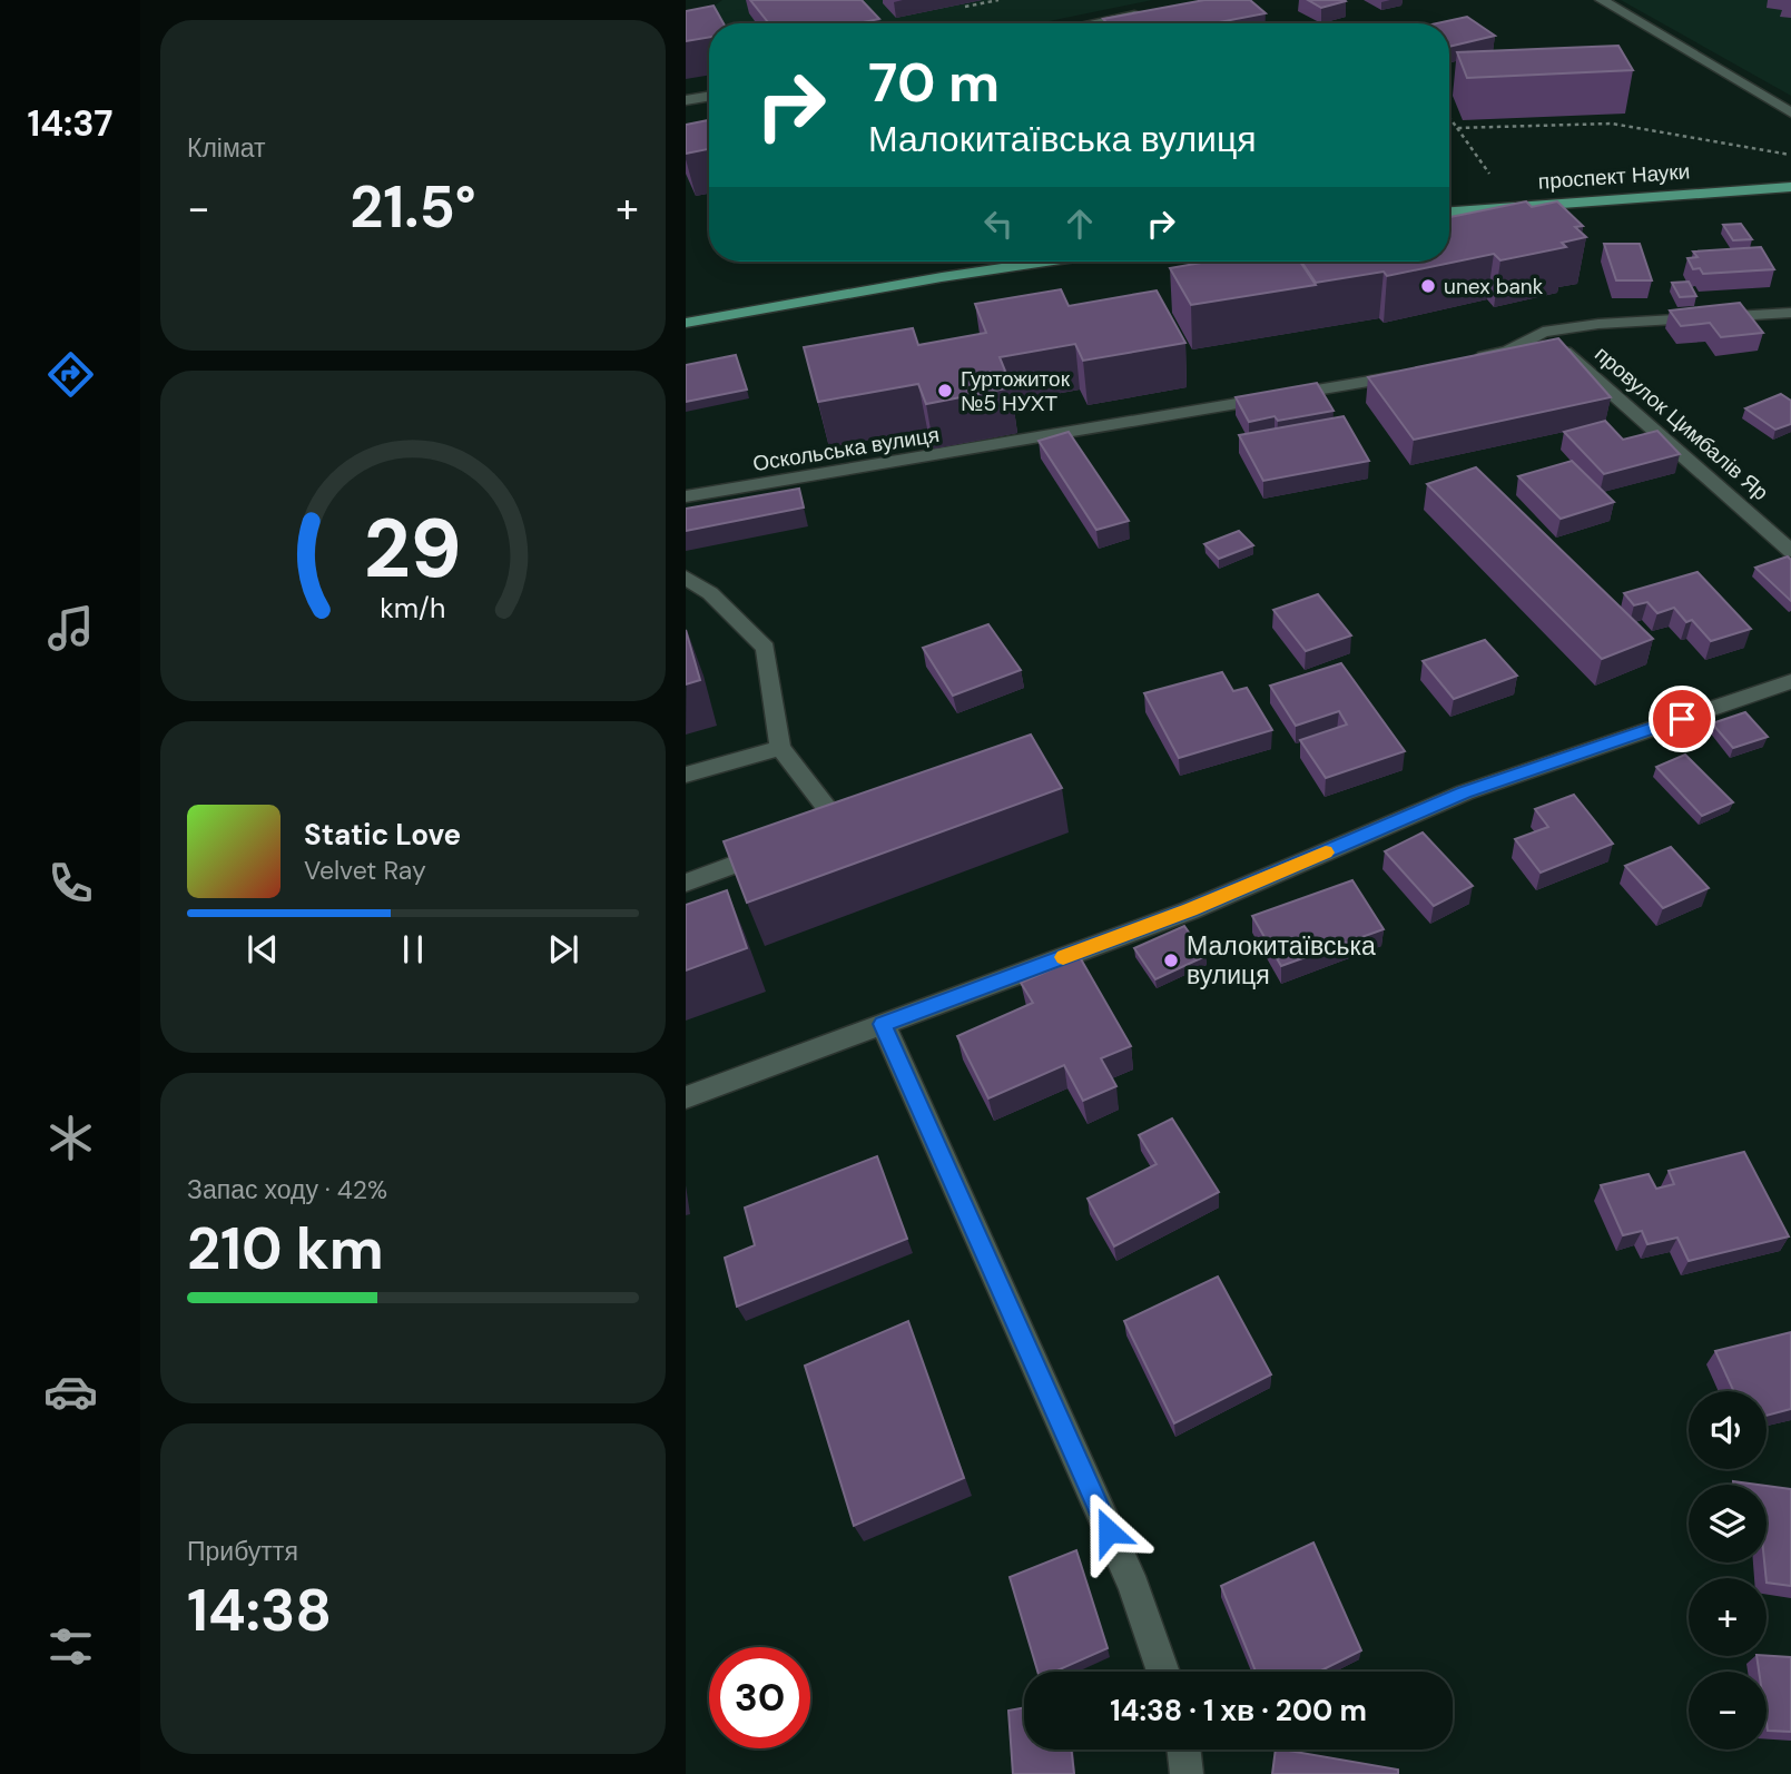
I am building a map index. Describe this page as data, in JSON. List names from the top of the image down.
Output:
{
  "streets": {
    "main road": ["проспект Науки"],
    "street": ["провулок Цимбалів Яр", "Оскольська вулиця"]
  },
  "places": ["unex bank", "Гуртожиток №5 НУХТ", "Малокитаївська вулиця"],
  "page": {
    "tabs": "14:37",
    "tile": [
      "Клімат",
      ["Запас ходу · 42%", "210 km"],
      ["Прибуття", "14:38"]
    ],
    "turn": ["70 m", "Малокитаївська вулиця"],
    "heat": ["−", "21.5°", "+"],
    "song": ["Static Love", "Velvet Ray"],
    "map_buttons": ["+", "−"],
    "limit": "30",
    "trip": "14:38 · 1 хв · 200 m",
    "gauge": ["29", "km/h"]
  }
}
